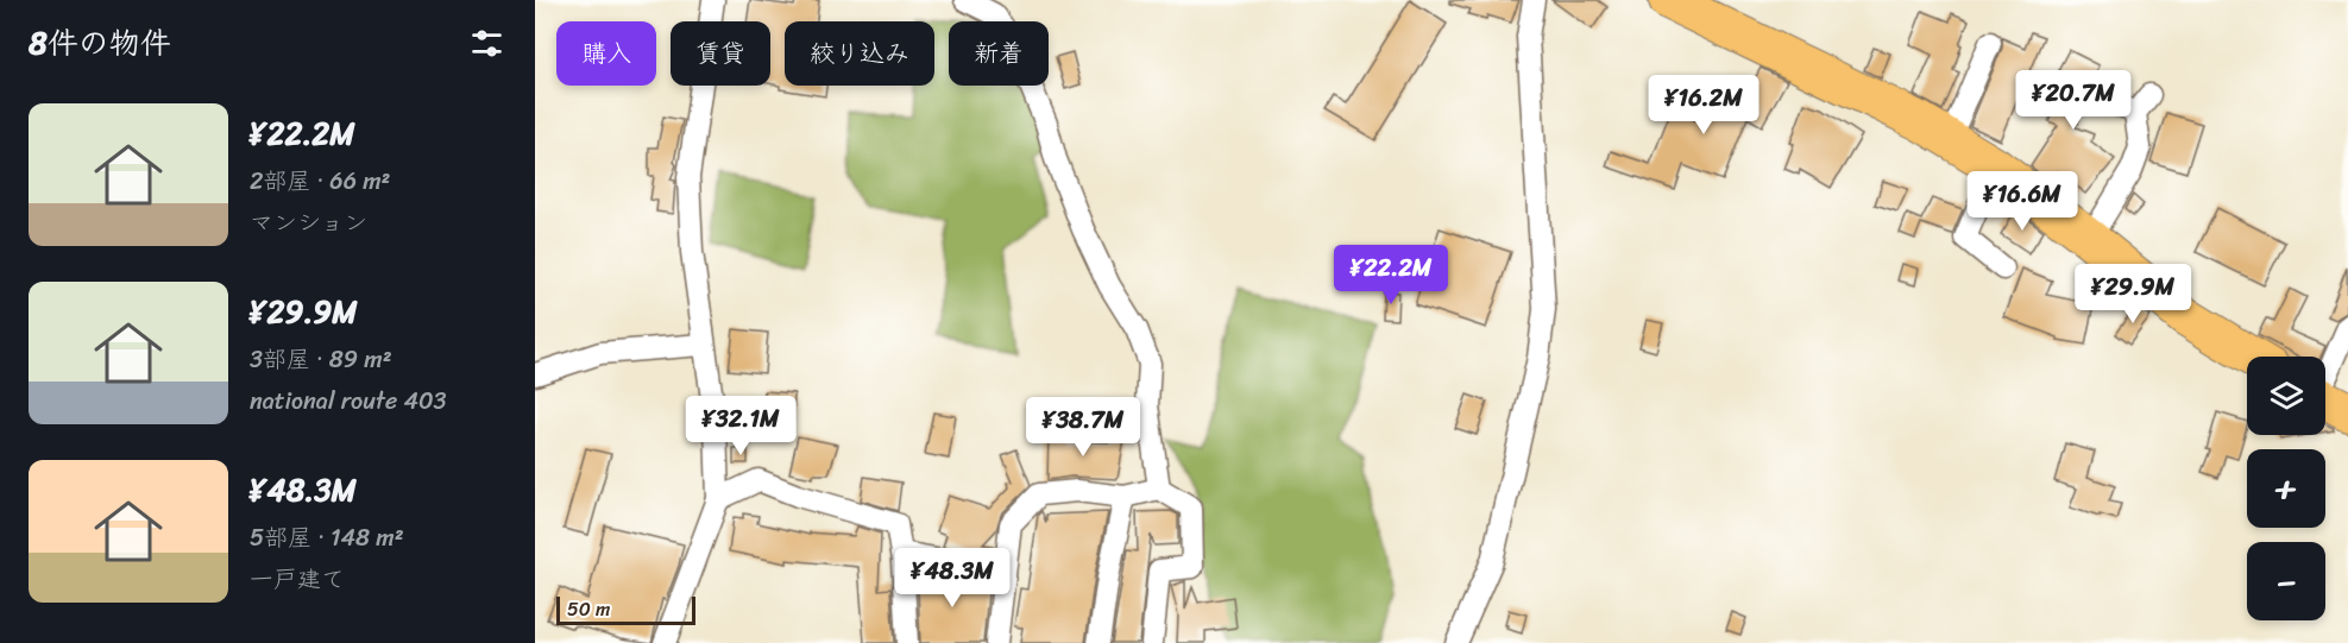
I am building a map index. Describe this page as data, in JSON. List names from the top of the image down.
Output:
{
  "scale_bar": "50 m",
  "page": {
    "heading": "8件の物件",
    "chip": [
      "購入",
      "賃貸",
      "絞り込み",
      "新着"
    ],
    "price": [
      "¥20.7M",
      "¥16.2M",
      "¥16.6M",
      "¥22.2M",
      "¥29.9M",
      "¥32.1M",
      "¥38.7M",
      "¥48.3M"
    ],
    "list": [
      {
        "name": "¥22.2M",
        "note": "2部屋 · 66 m² · マンション"
      },
      {
        "name": "¥29.9M",
        "note": "3部屋 · 89 m² · national route 403"
      },
      {
        "name": "¥48.3M",
        "note": "5部屋 · 148 m² · 一戸建て"
      }
    ],
    "map_buttons": ["+", "−"],
    "scale": "50 m"
  }
}
